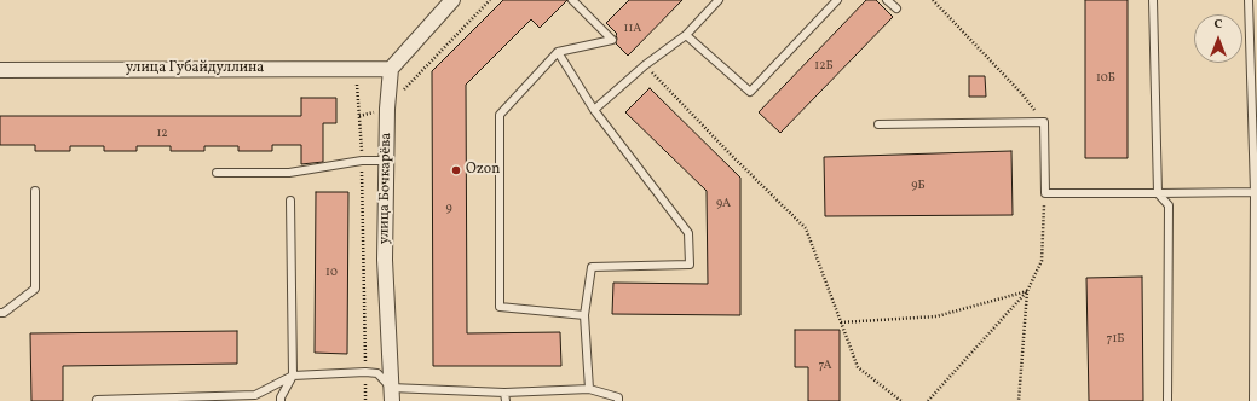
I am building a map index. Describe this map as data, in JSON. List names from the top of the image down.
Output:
{
  "streets": {
    "street": ["улица Губайдуллина", "улица Бочкарёва"]
  },
  "crossings": [
    ["улица Губайдуллина", "улица Бочкарёва"]
  ],
  "places": ["Ozon"],
  "house_numbers": [
    "11А",
    "12Б",
    "10Б",
    "12",
    "9Б",
    "9А",
    "9",
    "10",
    "71Б",
    "7А"
  ],
  "north": "top"
}
